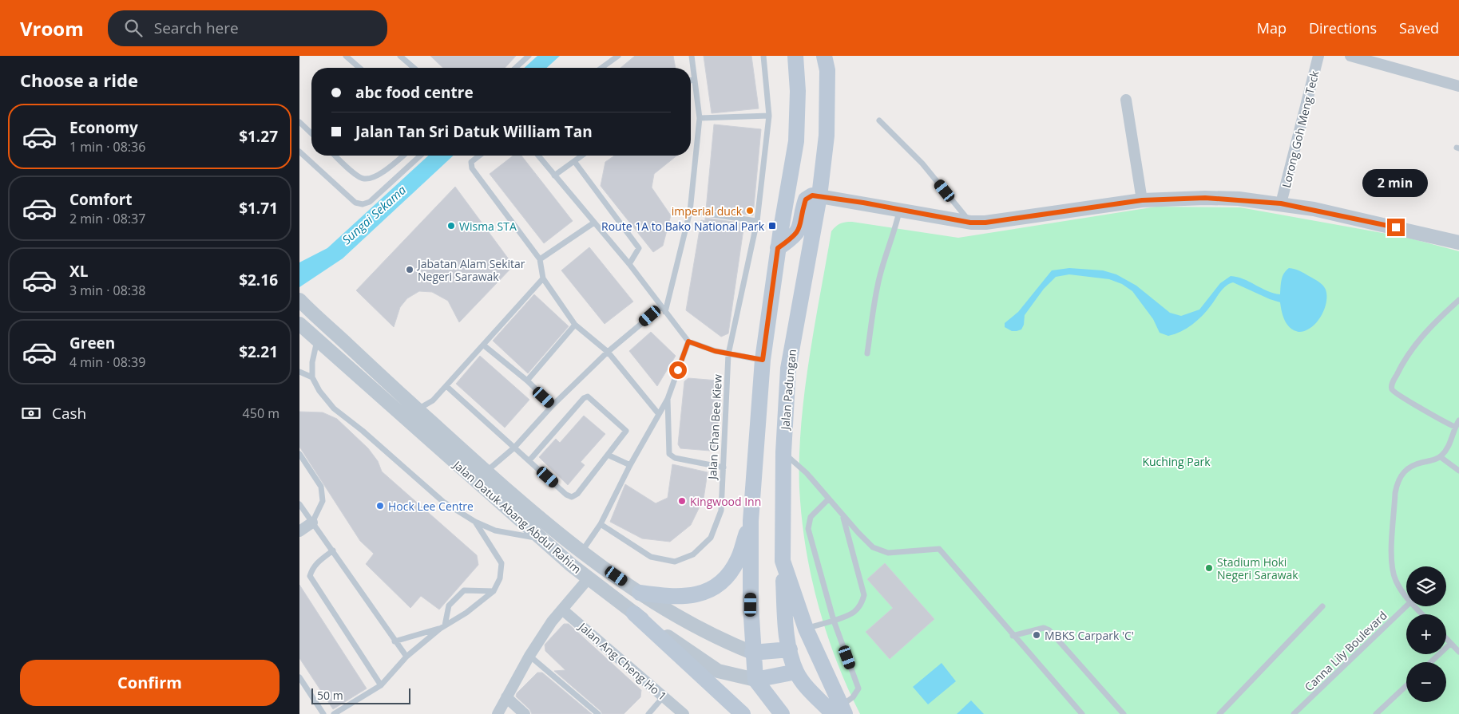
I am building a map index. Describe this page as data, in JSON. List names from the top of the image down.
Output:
{
  "streets": {
    "main road": ["Jalan Padungan"],
    "street": ["Lorong Goh Meng Teck", "Jalan Datuk Abang Abdul Rahim", "Jalan Ang Cheng Ho 1"],
    "lane": ["Jalan Chan Bee Kiew", "Canna Lily Boulevard"]
  },
  "water": ["Sungai Sekama"],
  "parks": ["Kuching Park"],
  "places": {
    "other": [
      "imperial duck",
      "Wisma STA",
      "Jabatan Alam Sekitar Negeri Sarawak",
      "Kingwood Inn",
      "Hock Lee Centre",
      "Stadium Hoki Negeri Sarawak",
      "MBKS Carpark 'C'"
    ],
    "transit": ["Route 1A to Bako National Park"]
  },
  "scale_bar": "50 m",
  "page": {
    "header": "Vroom",
    "search": "Search here",
    "nav": ["Map", "Directions", "Saved"],
    "heading": "Choose a ride",
    "banner": ["abc food centre", "Jalan Tan Sri Datuk William Tan"],
    "list": [
      {
        "name": "Economy",
        "note": "1 min · 08:36",
        "value": "$1.27"
      },
      {
        "name": "Comfort",
        "note": "2 min · 08:37",
        "value": "$1.71"
      },
      {
        "name": "XL",
        "note": "3 min · 08:38",
        "value": "$2.16"
      },
      {
        "name": "Green",
        "note": "4 min · 08:39",
        "value": "$2.21"
      }
    ],
    "bubble": "2 min",
    "pay": ["Cash", "450 m"],
    "map_buttons": ["+", "−"],
    "buttons": "Confirm",
    "scale": "50 m"
  }
}
